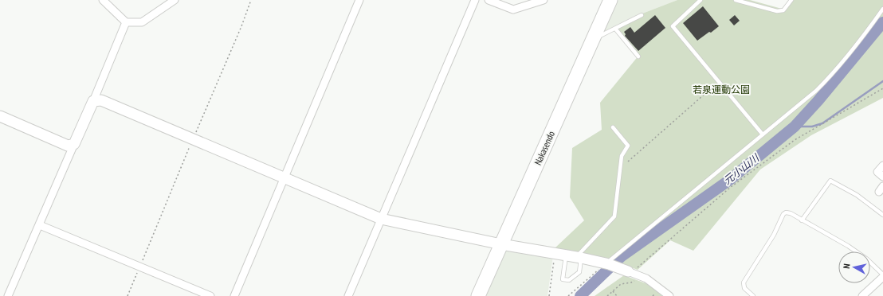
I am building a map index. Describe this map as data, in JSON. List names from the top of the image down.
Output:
{
  "streets": {
    "highway": ["Nakasendo"]
  },
  "water": ["元小山川"],
  "parks": ["若泉運動公園"],
  "north": "left"
}
